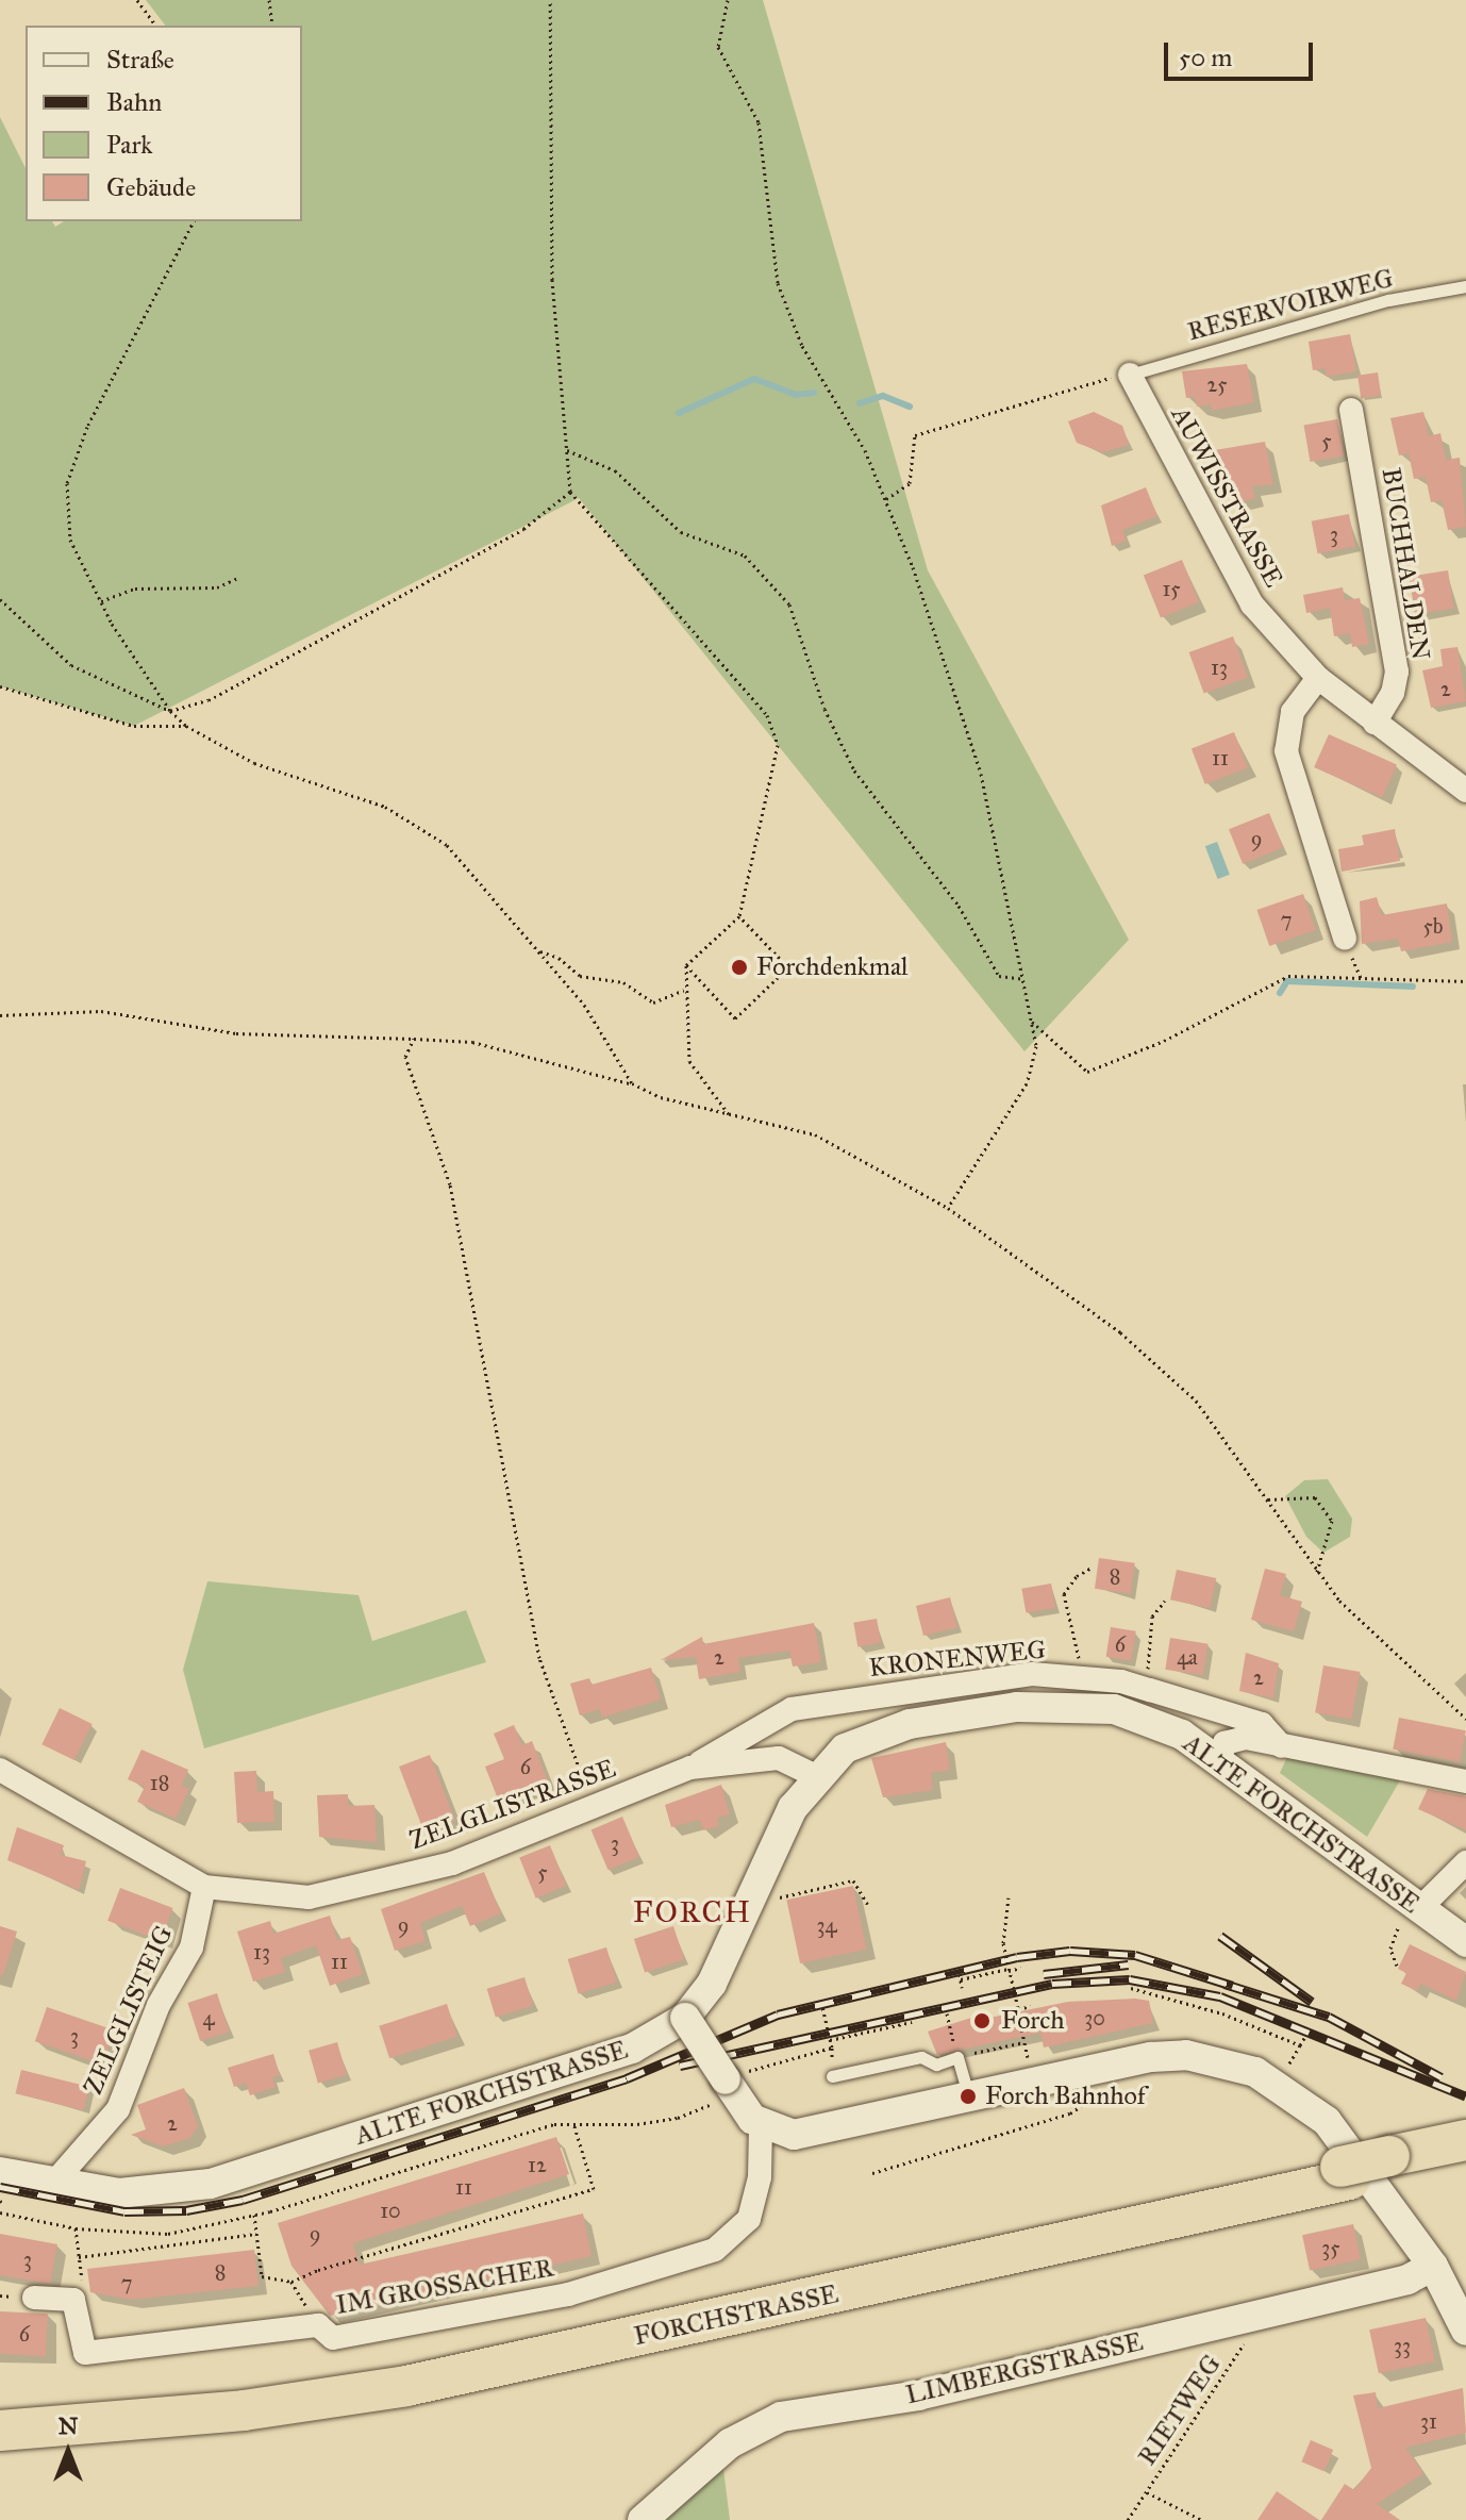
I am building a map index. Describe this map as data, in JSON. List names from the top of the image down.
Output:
{
  "streets": {
    "highway": ["FORCHSTRASSE"],
    "street": [
      "AUWISSTRASSE",
      "BUCHHALDEN",
      "KRONENWEG",
      "ZELGLISTRASSE",
      "ALTE FORCHSTRASSE",
      "ZELGLISTEIG",
      "IM GROSSACHER",
      "LIMBERGSTRASSE"
    ],
    "lane": ["RESERVOIRWEG"],
    "path": ["RIETWEG"]
  },
  "crossings": [
    ["RESERVOIRWEG", "AUWISSTRASSE"],
    ["AUWISSTRASSE", "BUCHHALDEN"],
    ["KRONENWEG", "ZELGLISTRASSE"],
    ["KRONENWEG", "ALTE FORCHSTRASSE"],
    ["ZELGLISTRASSE", "ALTE FORCHSTRASSE"],
    ["ZELGLISTRASSE", "ZELGLISTEIG"],
    ["ALTE FORCHSTRASSE", "ZELGLISTEIG"],
    ["LIMBERGSTRASSE", "RIETWEG"]
  ],
  "districts": ["FORCH"],
  "places": ["Forchdenkmal", "Forch", "Forch Bahnhof"],
  "house_numbers": [
    "25",
    "5",
    "3",
    "15",
    "13",
    "2",
    "11",
    "9",
    "7",
    "5b",
    "8",
    "6",
    "2",
    "4a",
    "2",
    "6",
    "18",
    "3",
    "5",
    "9",
    "34",
    "13",
    "11",
    "4",
    "30",
    "3",
    "2",
    "12",
    "11",
    "10",
    "9",
    "35",
    "3",
    "8",
    "7",
    "6",
    "33",
    "31"
  ],
  "legend": [
    "Straße",
    "Bahn",
    "Park",
    "Gebäude"
  ],
  "scale_bar": "50 m",
  "north": "top"
}
